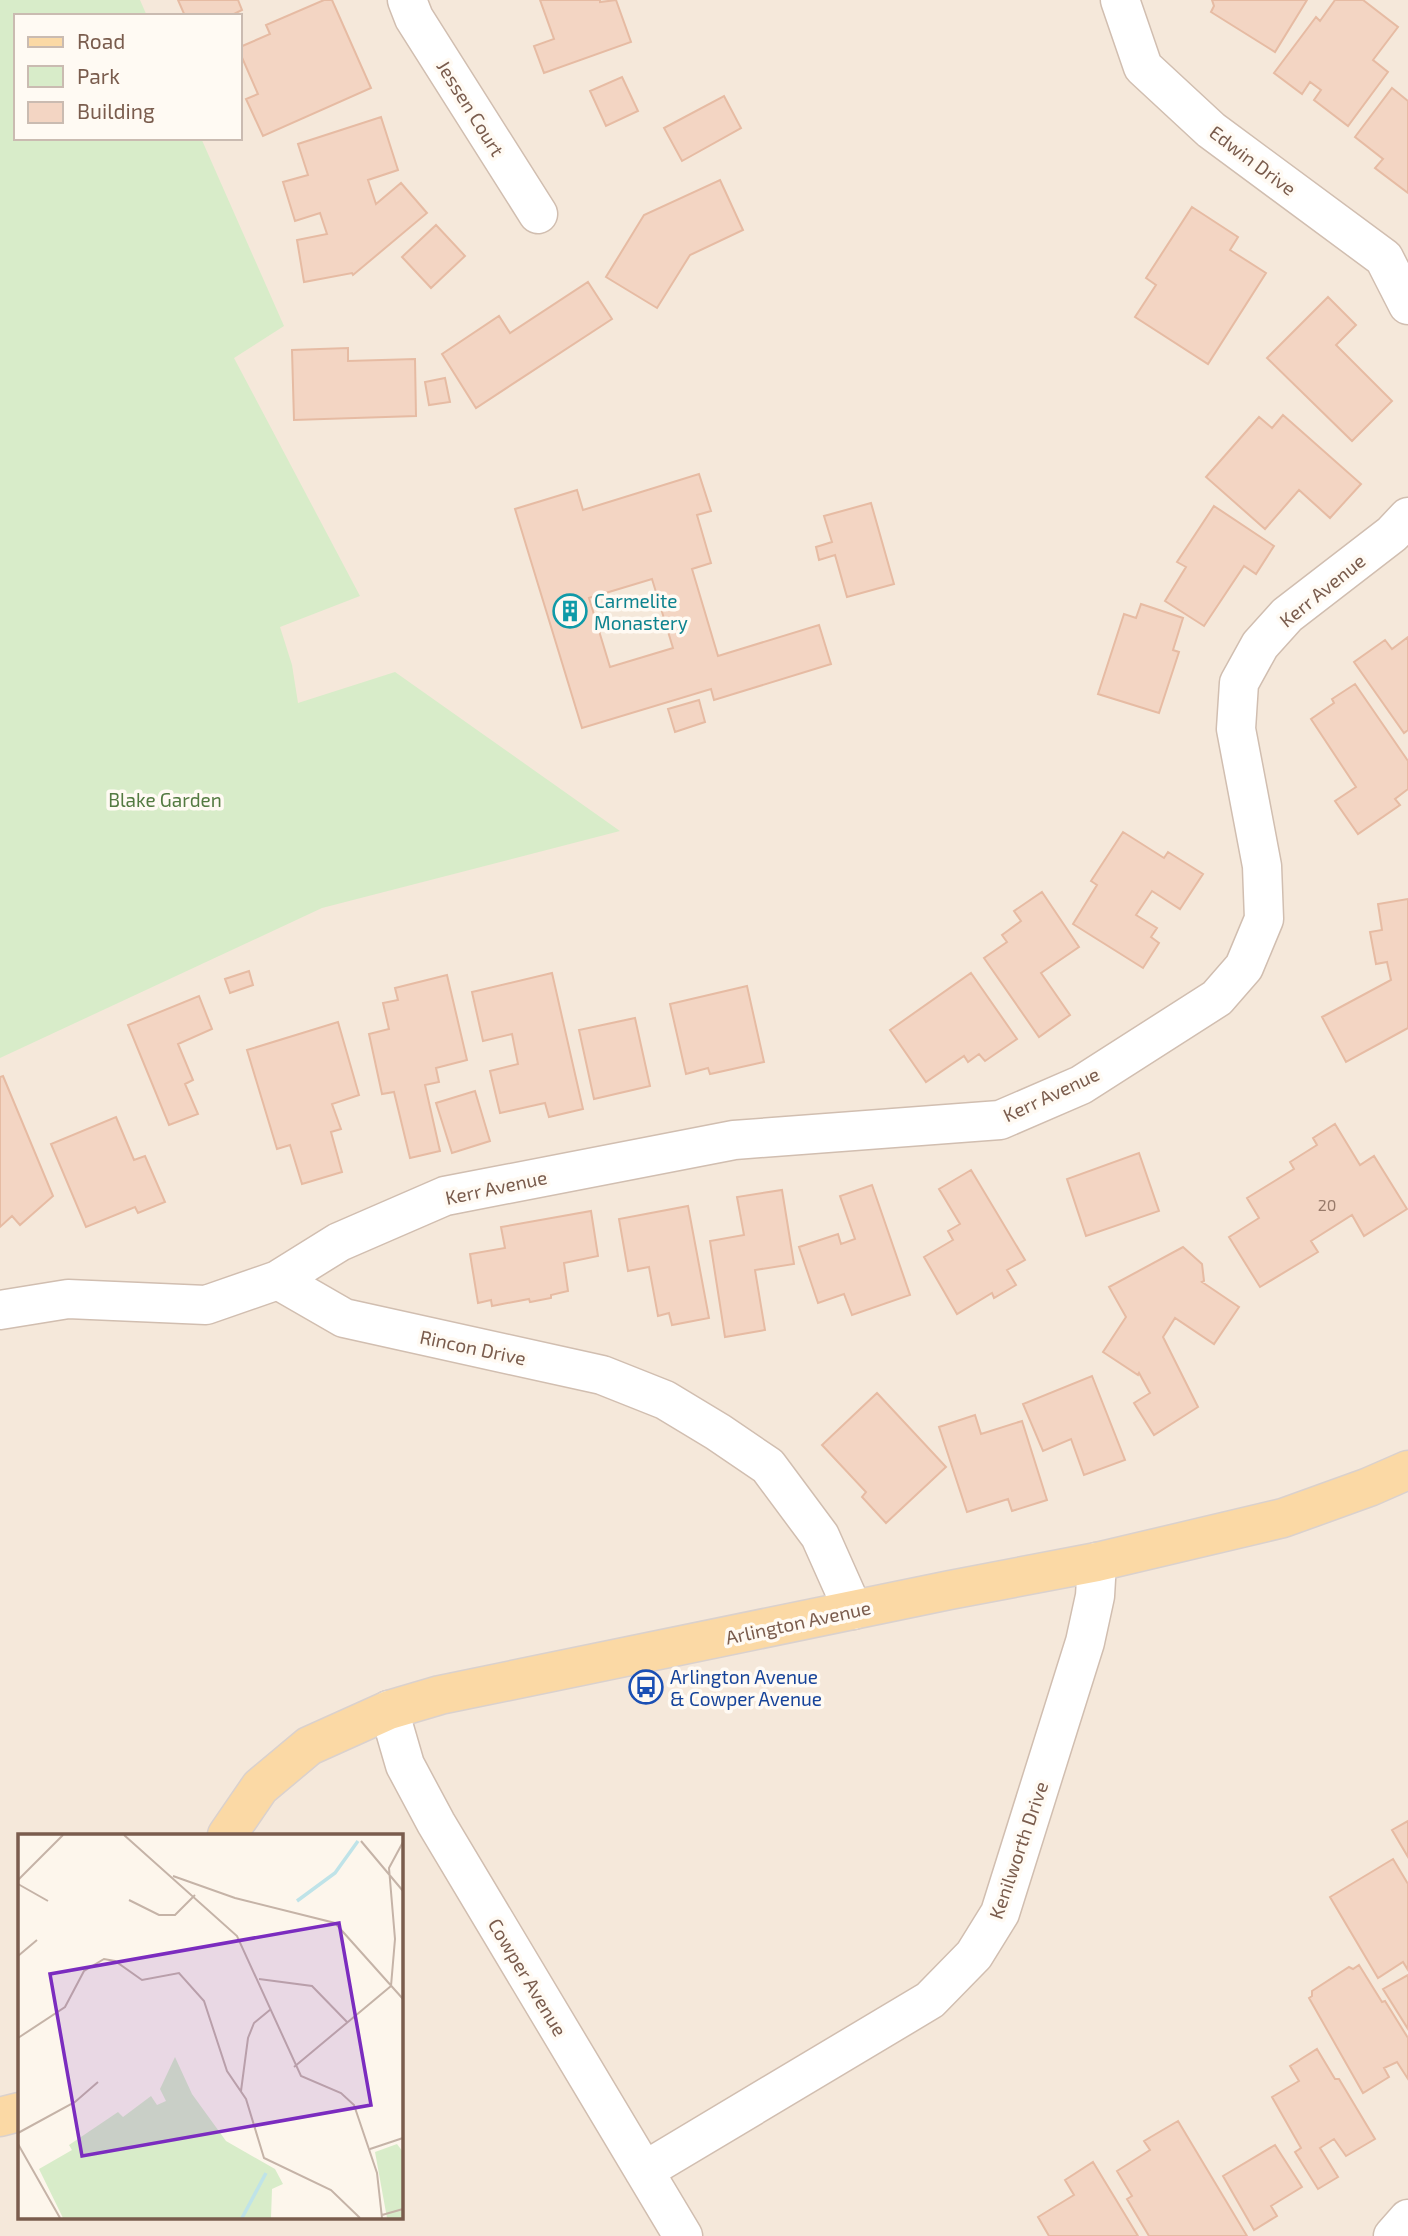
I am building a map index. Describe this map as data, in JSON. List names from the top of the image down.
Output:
{
  "streets": {
    "main road": ["Arlington Avenue"],
    "street": [
      "Jessen Court",
      "Edwin Drive",
      "Kerr Avenue",
      "Rincon Drive",
      "Kenilworth Drive",
      "Cowper Avenue"
    ]
  },
  "crossings": [
    ["Kerr Avenue", "Rincon Drive"],
    ["Rincon Drive", "Arlington Avenue"],
    ["Arlington Avenue", "Kenilworth Drive"],
    ["Arlington Avenue", "Cowper Avenue"],
    ["Kenilworth Drive", "Cowper Avenue"]
  ],
  "parks": ["Blake Garden"],
  "places": {
    "building": ["Carmelite Monastery"],
    "bus stop": ["Arlington Avenue & Cowper Avenue"]
  },
  "house_numbers": ["20"],
  "legend": ["Road", "Park", "Building"]
}
